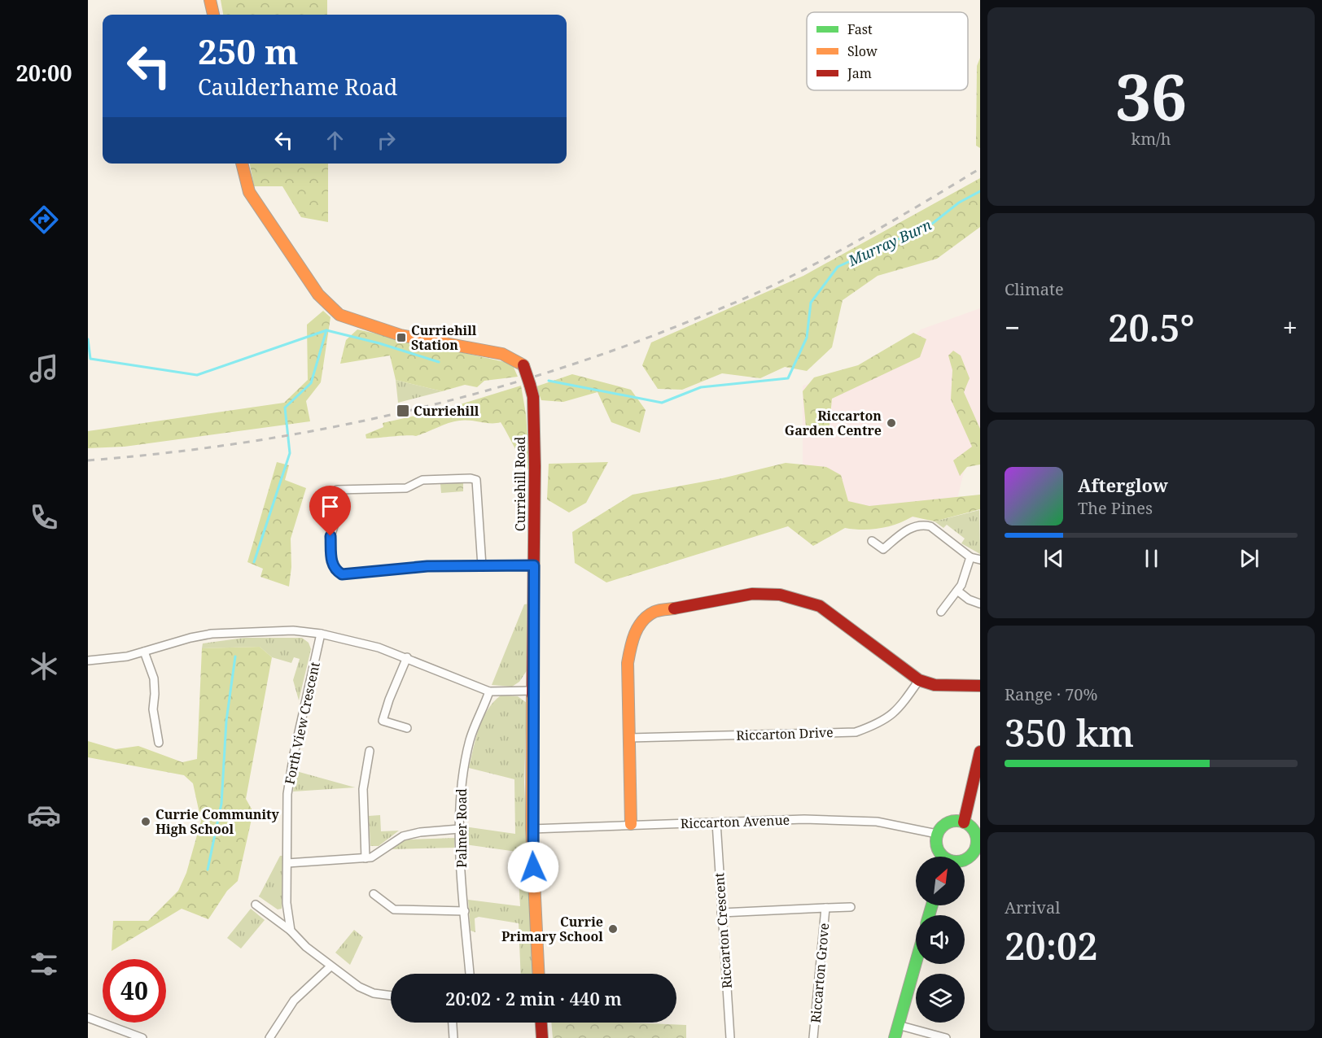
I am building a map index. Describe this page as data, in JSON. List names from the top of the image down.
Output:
{
  "streets": {
    "street": [
      "Curriehill Road",
      "Forth View Crescent",
      "Riccarton Drive",
      "Riccarton Avenue",
      "Palmer Road",
      "Riccarton Crescent",
      "Riccarton Grove"
    ]
  },
  "crossings": [
    ["Curriehill Road", "Riccarton Avenue"],
    ["Riccarton Avenue", "Riccarton Crescent"],
    ["Riccarton Crescent", "Riccarton Grove"]
  ],
  "water": ["Murray Burn"],
  "places": {
    "transit": ["Curriehill Station", "Curriehill"],
    "other": ["Riccarton Garden Centre", "Currie Community High School", "Currie Primary School"]
  },
  "legend": ["Fast", "Slow", "Jam"],
  "north": "top right",
  "page": {
    "tabs": "20:00",
    "tile": [
      ["36", "km/h"],
      "Climate",
      ["Range · 70%", "350 km"],
      ["Arrival", "20:02"]
    ],
    "turn": ["250 m", "Caulderhame Road"],
    "heat": ["−", "20.5°", "+"],
    "song": ["Afterglow", "The Pines"],
    "limit": "40",
    "trip": "20:02 · 2 min · 440 m"
  }
}
